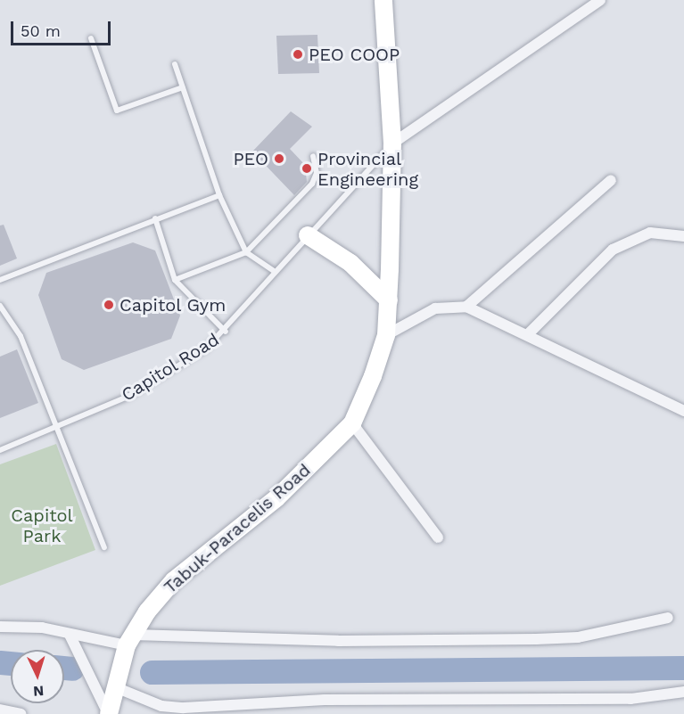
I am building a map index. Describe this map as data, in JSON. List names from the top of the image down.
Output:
{
  "streets": {
    "main road": ["Tabuk-Paracelis Road"],
    "lane": ["Capitol Road"]
  },
  "crossings": [
    ["Capitol Road", "Tabuk-Paracelis Road"]
  ],
  "parks": ["Capitol Park"],
  "places": [
    "PEO COOP",
    "PEO",
    "Provincial Engineering",
    "Capitol Gym"
  ],
  "scale_bar": "50 m",
  "north": "bottom"
}
